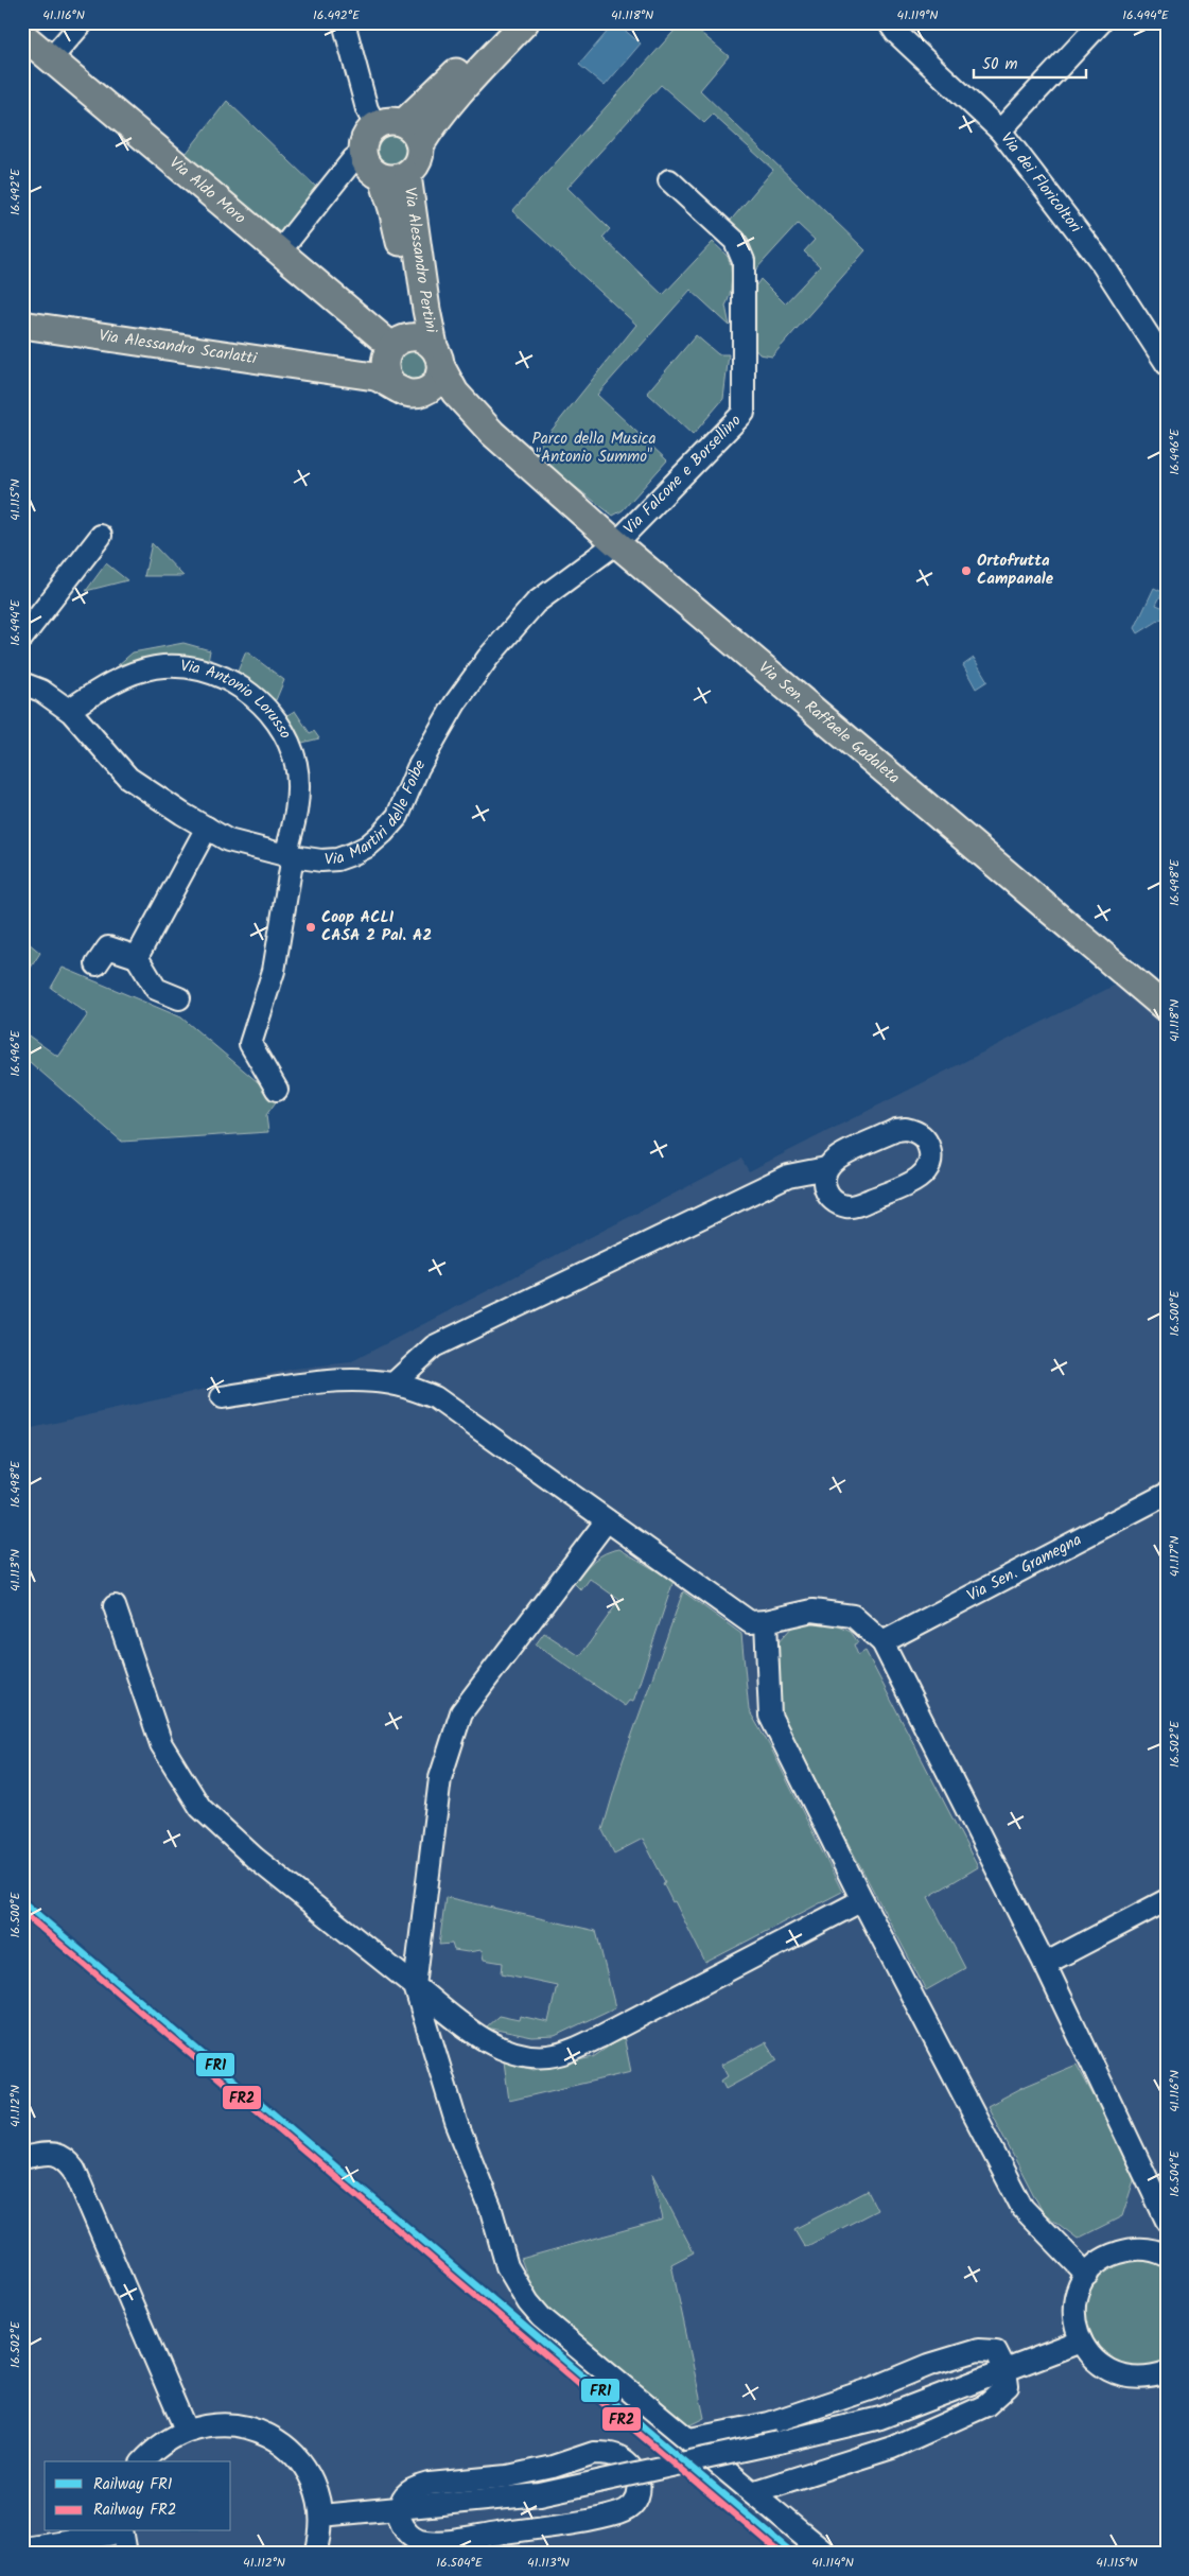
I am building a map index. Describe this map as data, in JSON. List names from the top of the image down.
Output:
{
  "streets": {
    "main road": [
      "Via Aldo Moro",
      "Via Alessandro Pertini",
      "Via Alessandro Scarlatti",
      "Via Sen. Raffaele Gadaleta"
    ],
    "street": [
      "Via dei Floricoltori",
      "Via Falcone e Borsellino",
      "Via Antonio Lorusso",
      "Via Martiri delle Foibe",
      "Via Sen. Gramegna"
    ]
  },
  "crossings": [
    ["Via Aldo Moro", "Via Alessandro Pertini"],
    ["Via Aldo Moro", "Via Alessandro Scarlatti"],
    ["Via Aldo Moro", "Via Sen. Raffaele Gadaleta"],
    ["Via Alessandro Pertini", "Via Alessandro Scarlatti"],
    ["Via Alessandro Pertini", "Via Sen. Raffaele Gadaleta"],
    ["Via Alessandro Scarlatti", "Via Sen. Raffaele Gadaleta"],
    ["Via Falcone e Borsellino", "Via Sen. Raffaele Gadaleta"],
    ["Via Falcone e Borsellino", "Via Martiri delle Foibe"],
    ["Via Antonio Lorusso", "Via Martiri delle Foibe"],
    ["Via Sen. Raffaele Gadaleta", "Via Martiri delle Foibe"]
  ],
  "parks": ["Parco della Musica \"Antonio Summo\""],
  "places": ["Ortofrutta Campanale", "Coop ACLI CASA 2 Pal. A2"],
  "lines": ["rail line FR1", "rail line FR2"],
  "legend": ["Railway FR1", "Railway FR2"],
  "scale_bar": "50 m",
  "coordinates": [
    "41.116°N",
    "16.492°E",
    "41.118°N",
    "41.119°N",
    "16.494°E",
    "16.496°E",
    "41.115°N",
    "16.498°E",
    "16.500°E",
    "41.117°N",
    "41.113°N",
    "16.502°E",
    "41.112°N",
    "16.504°E",
    "41.114°N"
  ]
}
